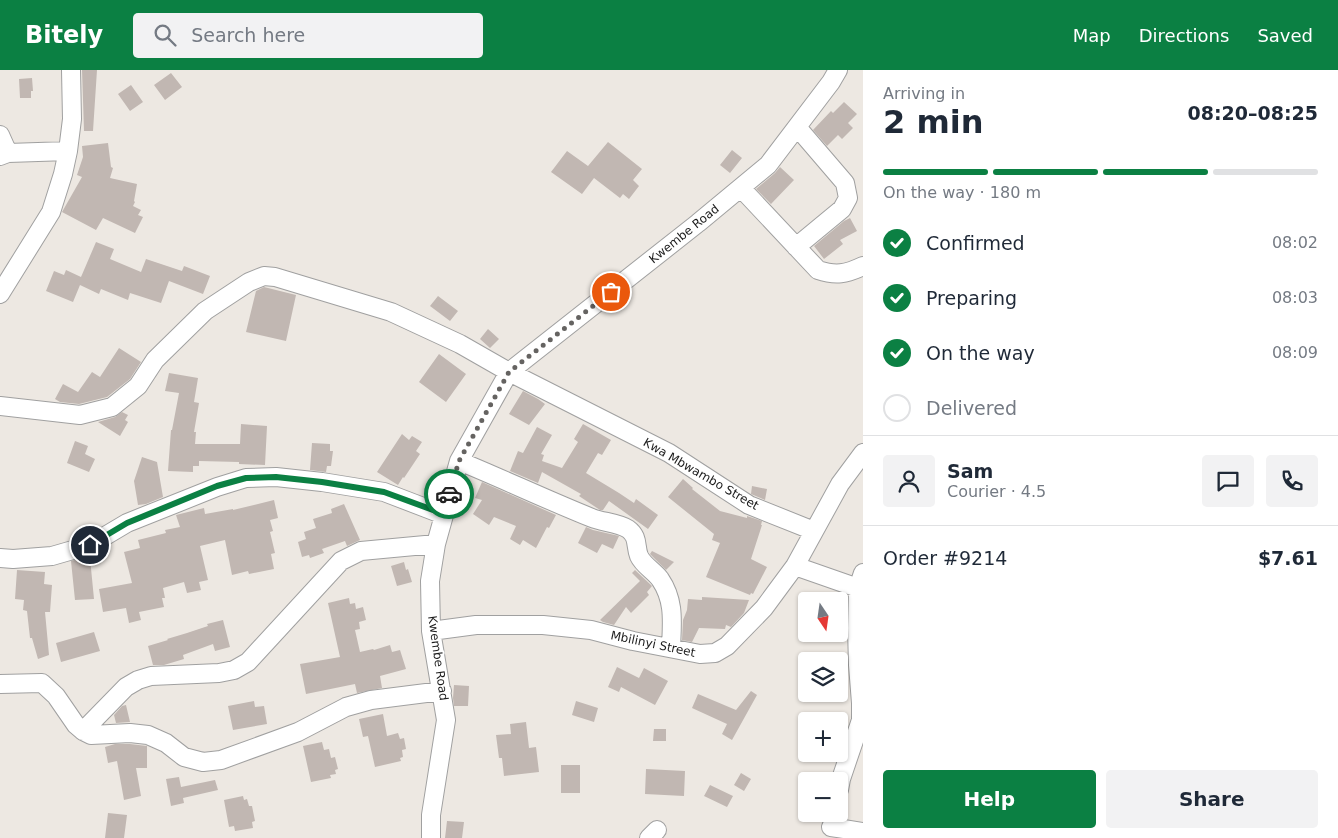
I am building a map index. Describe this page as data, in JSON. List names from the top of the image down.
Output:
{
  "streets": {
    "street": ["Kwembe Road", "Kwa Mbwambo Street", "Mbilinyi Street"]
  },
  "crossings": [
    ["Kwembe Road", "Kwa Mbwambo Street"],
    ["Kwembe Road", "Mbilinyi Street"],
    ["Kwa Mbwambo Street", "Mbilinyi Street"]
  ],
  "north": "bottom",
  "page": {
    "header": "Bitely",
    "search": "Search here",
    "nav": ["Map", "Directions", "Saved"],
    "heading": ["2 min", "Arriving in", "08:20–08:25"],
    "panel": [
      "Sam",
      "Courier · 4.5",
      "Order #9214",
      "$7.61"
    ],
    "bar": "On the way · 180 m",
    "list": [
      ["Confirmed", "08:02"],
      ["Preparing", "08:03"],
      ["On the way", "08:09"],
      "Delivered"
    ],
    "map_buttons": ["+", "−"],
    "buttons": ["Help", "Share"]
  }
}
